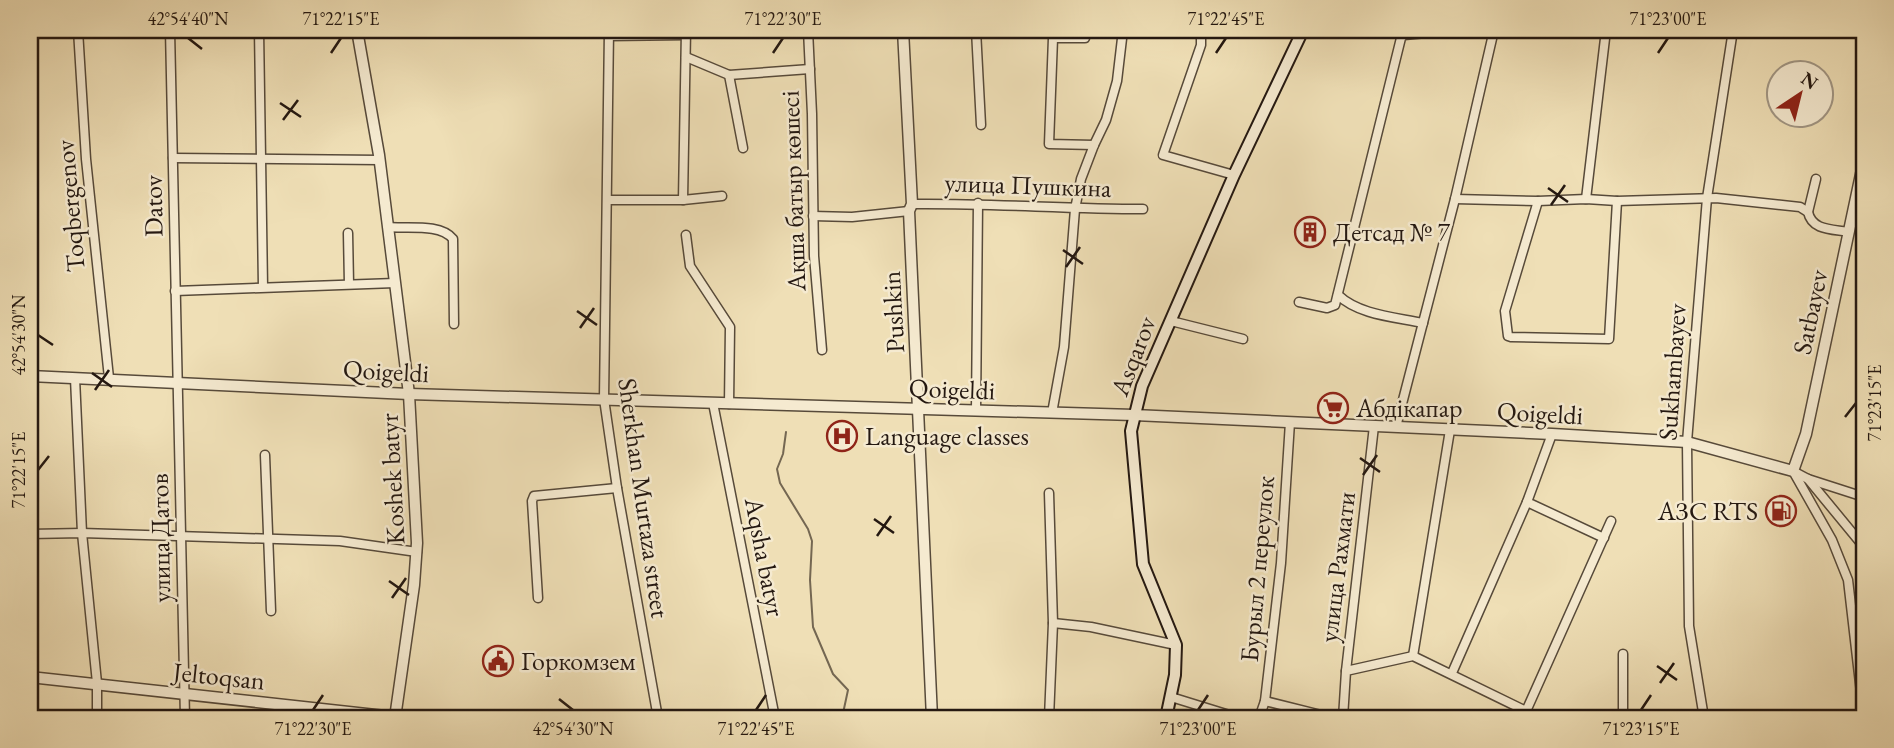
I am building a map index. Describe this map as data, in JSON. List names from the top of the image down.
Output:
{
  "streets": {
    "main road": ["Asqarov"],
    "street": [
      "улица Пушкина",
      "Ақша батыр көшесі",
      "Toqbergenov",
      "Datov",
      "Pushkin",
      "Satbayev",
      "Qoigeldi",
      "Sukhambayev",
      "Koshek batyr",
      "Sherkhan Murtaza street",
      "улица Датов",
      "Aqsha batyr",
      "улица Рахмати",
      "Бурыл 2 переулок",
      "Jeltoqsan"
    ]
  },
  "crossings": [
    ["улица Пушкина", "Ақша батыр көшесі"],
    ["улица Пушкина", "Pushkin"],
    ["Toqbergenov", "Qoigeldi"],
    ["Datov", "Qoigeldi"],
    ["Datov", "улица Датов"],
    ["Pushkin", "Qoigeldi"],
    ["Satbayev", "Qoigeldi"],
    ["Asqarov", "Qoigeldi"],
    ["Qoigeldi", "Sukhambayev"],
    ["Qoigeldi", "Koshek batyr"],
    ["Qoigeldi", "Sherkhan Murtaza street"],
    ["Qoigeldi", "улица Датов"],
    ["Qoigeldi", "Aqsha batyr"],
    ["Qoigeldi", "улица Рахмати"],
    ["Qoigeldi", "Бурыл 2 переулок"],
    ["Koshek batyr", "Jeltoqsan"],
    ["улица Датов", "Jeltoqsan"]
  ],
  "places": {
    "building": ["Детсад № 7"],
    "supermarket": ["Абдiкапар"],
    "hospital": ["Language classes"],
    "fuel station": ["АЗС RTS"],
    "public building": ["Горкомзем"]
  },
  "north": "top right",
  "coordinates": [
    "42°54'40\"N",
    "71°22'15\"E",
    "71°22'30\"E",
    "71°22'45\"E",
    "71°23'00\"E",
    "42°54'30\"N",
    "71°23'15\"E"
  ]
}
